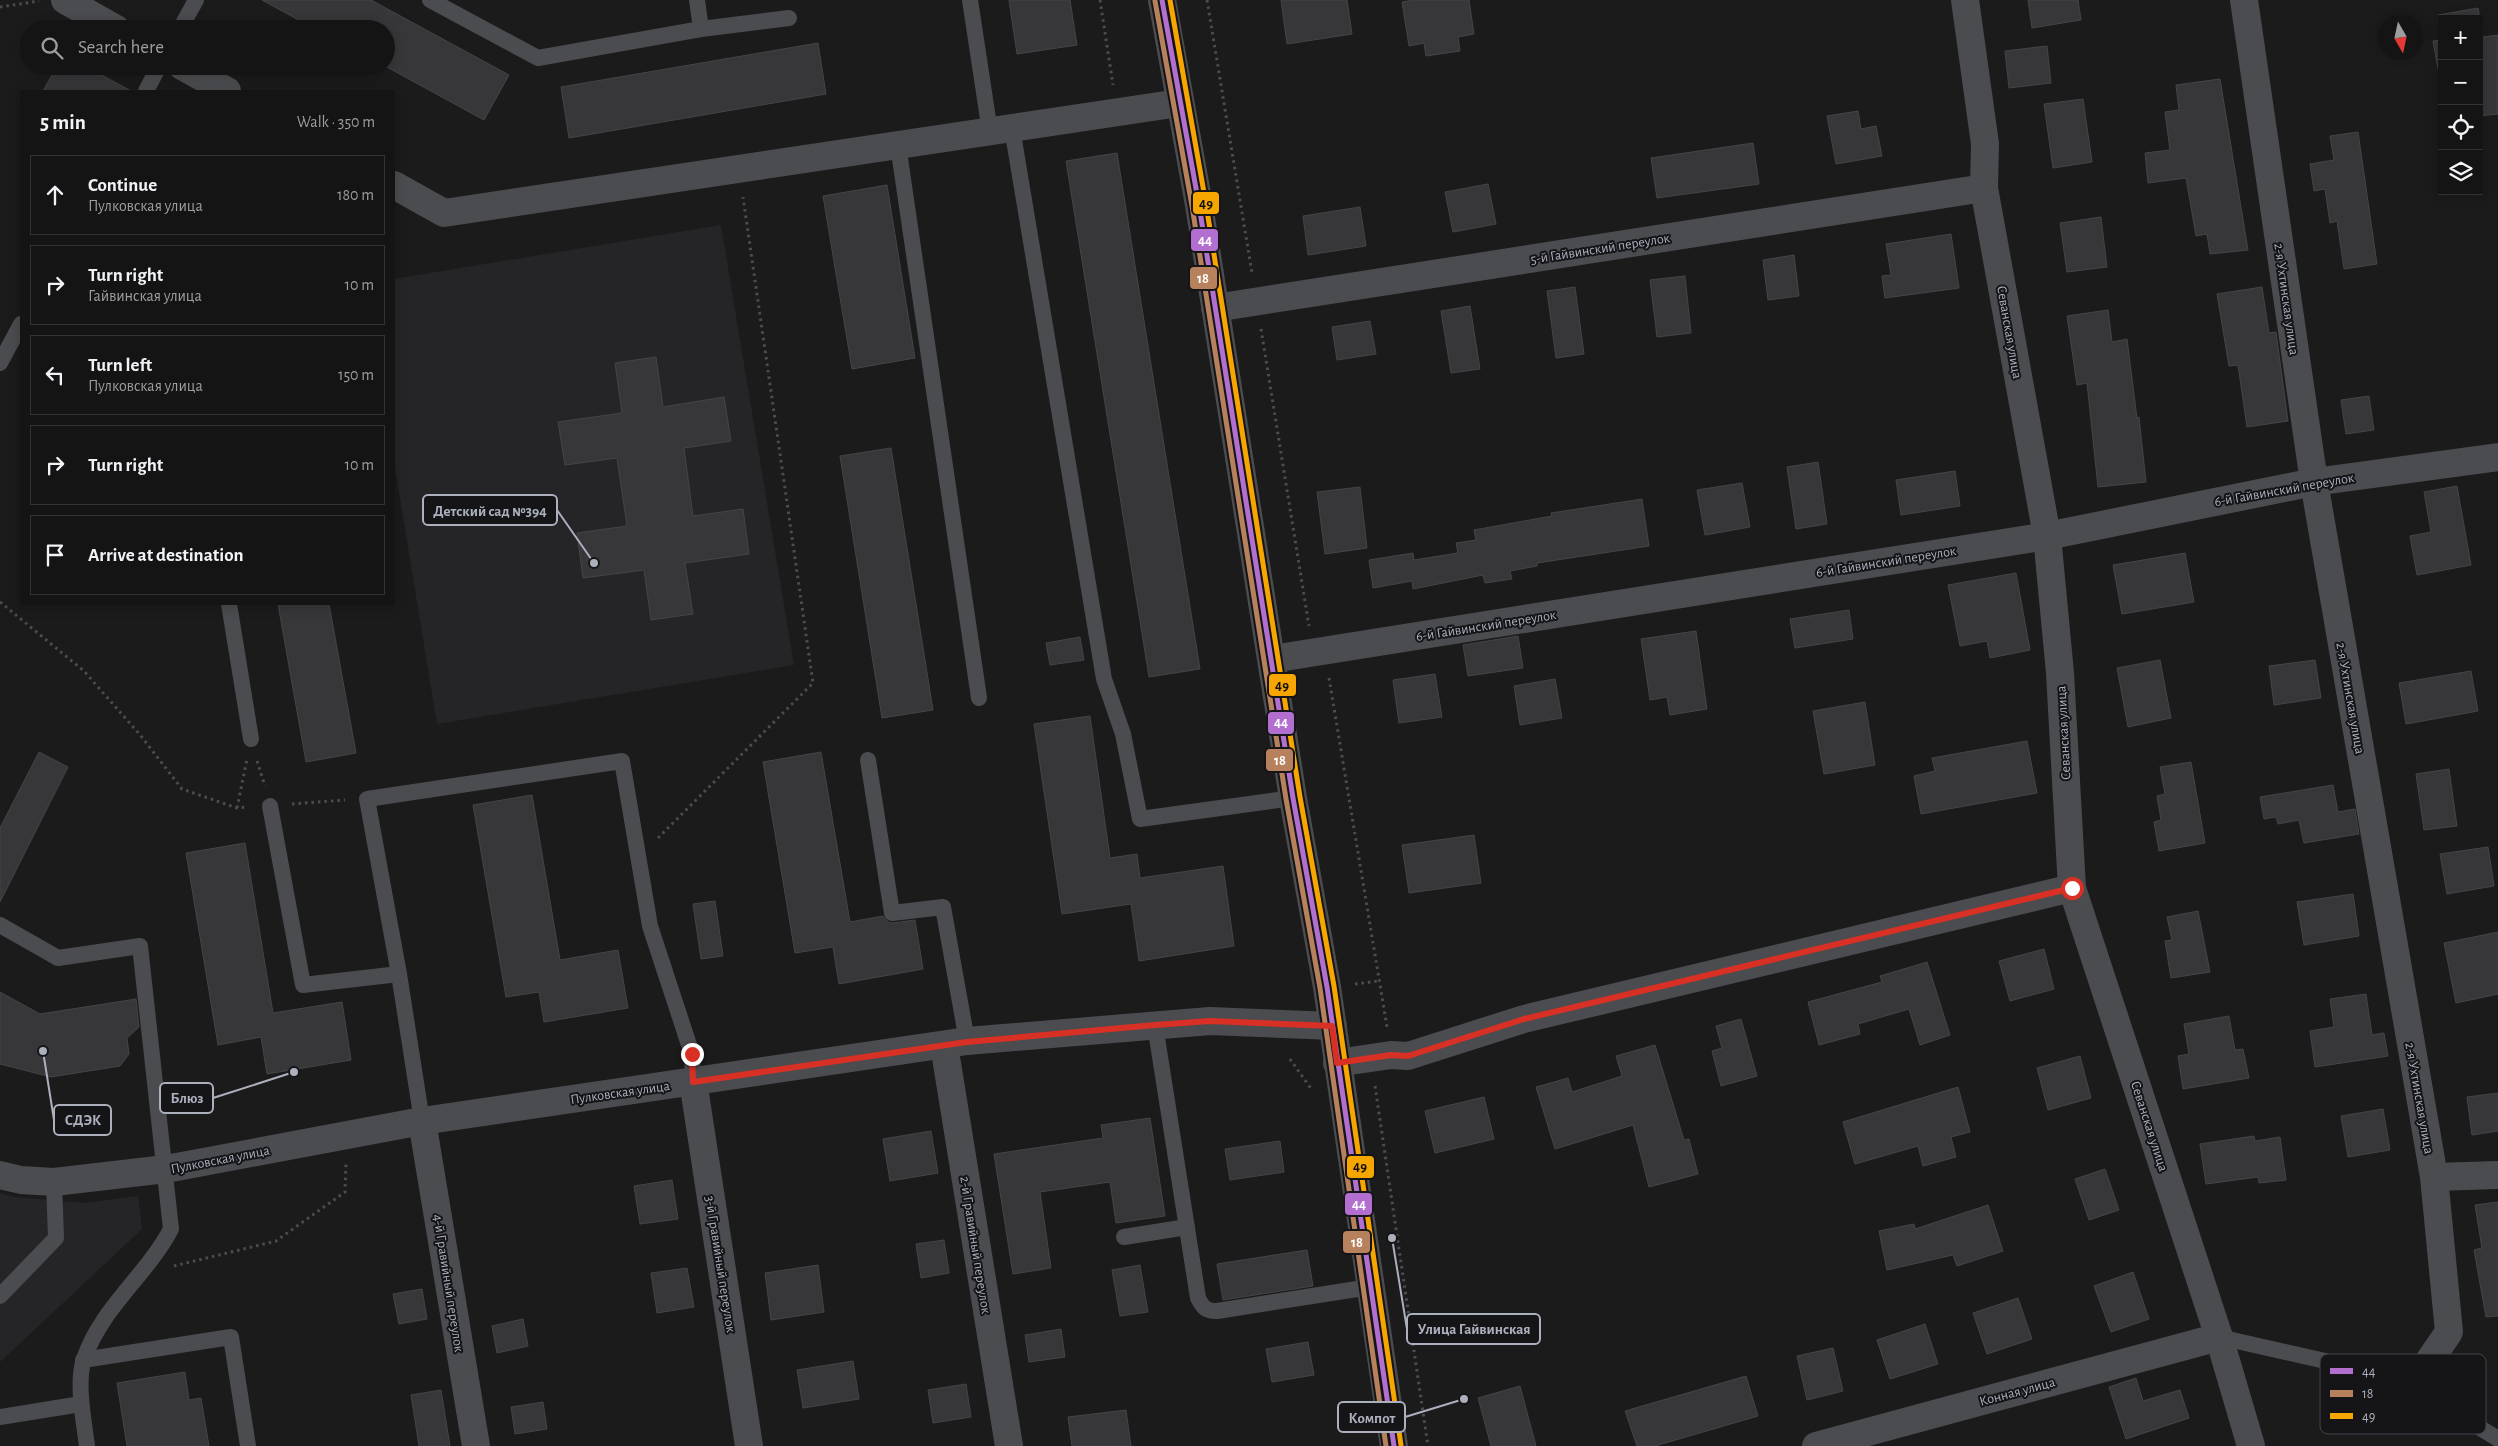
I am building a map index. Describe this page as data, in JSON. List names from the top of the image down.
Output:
{
  "streets": {
    "street": [
      "5-й Гайвинский переулок",
      "2-я Ухтинская улица",
      "Севанская улица",
      "6-й Гайвинский переулок",
      "Пулковская улица",
      "2-й Гравийный переулок",
      "3-й Гравийный переулок",
      "4-й Гравийный переулок",
      "Конная улица"
    ]
  },
  "crossings": [
    ["5-й Гайвинский переулок", "Севанская улица"],
    ["2-я Ухтинская улица", "6-й Гайвинский переулок"],
    ["Севанская улица", "6-й Гайвинский переулок"],
    ["Севанская улица", "Конная улица"],
    ["Пулковская улица", "2-й Гравийный переулок"],
    ["Пулковская улица", "3-й Гравийный переулок"],
    ["Пулковская улица", "4-й Гравийный переулок"]
  ],
  "places": [
    "Детский сад №394",
    "СДЭК",
    "Блюз",
    "Улица Гайвинская",
    "Компот"
  ],
  "lines": ["transit line 44", "transit line 49", "transit line 18"],
  "legend": ["44", "18", "49"],
  "north": "bottom",
  "page": {
    "map_buttons": ["+", "−"],
    "search": "Search here",
    "heading": ["5 min", "Walk · 350 m"],
    "list": [
      ["Continue", "Пулковская улица", "180 m"],
      ["Turn right", "Гайвинская улица", "10 m"],
      ["Turn left", "Пулковская улица", "150 m"],
      ["Turn right", "10 m"],
      "Arrive at destination"
    ]
  }
}
